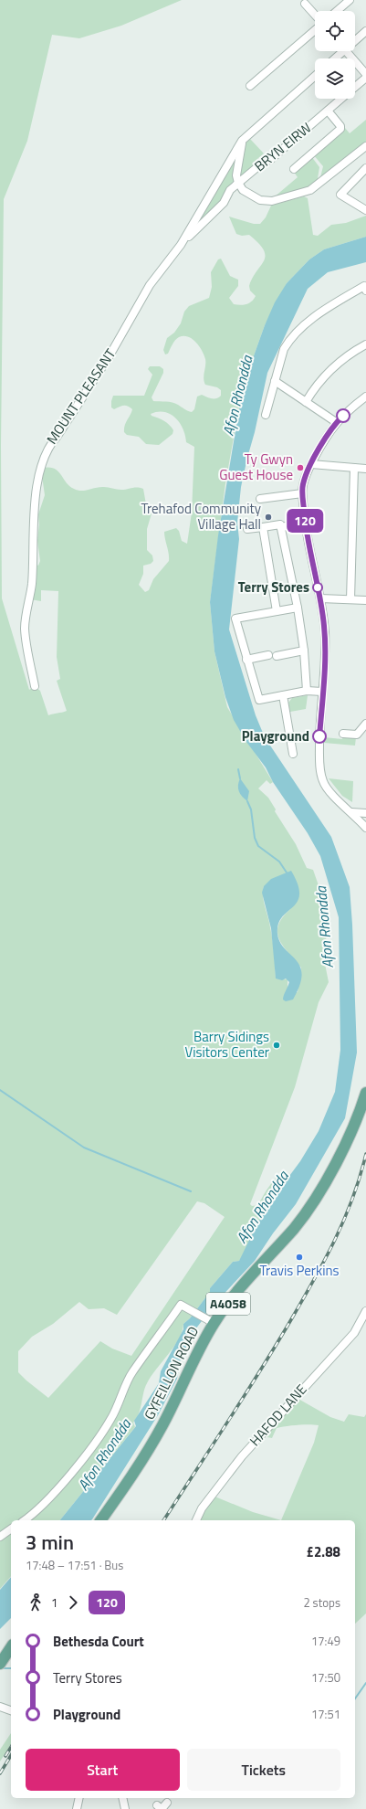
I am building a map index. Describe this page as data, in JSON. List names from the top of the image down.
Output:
{
  "streets": {
    "main road": ["A4058", "GYFEILLON ROAD"],
    "street": ["BRYN EIRW", "MOUNT PLEASANT", "HAFOD LANE"]
  },
  "crossings": [
    ["BRYN EIRW", "MOUNT PLEASANT"]
  ],
  "water": ["Afon Rhondda"],
  "places": [
    "Ty Gwyn Guest House",
    "Trehafod Community Village Hall",
    "Terry Stores",
    "Playground",
    "Barry Sidings Visitors Center",
    "Travis Perkins"
  ],
  "lines": ["bus line 120"],
  "page": {
    "on_map": "120",
    "heading": ["3 min", "17:48 – 17:51 · Bus", "£2.88"],
    "legs": ["1", "120", "2 stops"],
    "list": [
      {
        "name": "Bethesda Court",
        "value": "17:49"
      },
      {
        "name": "Terry Stores",
        "value": "17:50"
      },
      {
        "name": "Playground",
        "value": "17:51"
      }
    ],
    "buttons": ["Start", "Tickets"]
  }
}
